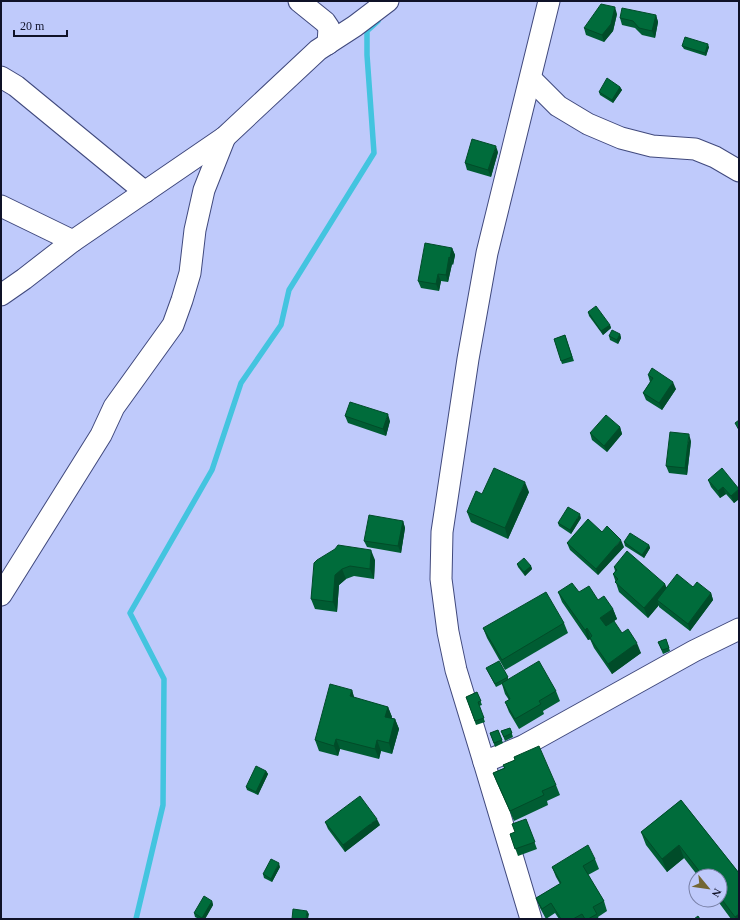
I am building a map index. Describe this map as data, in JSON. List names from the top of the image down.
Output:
{
  "scale_bar": "20 m",
  "north": "bottom right"
}
